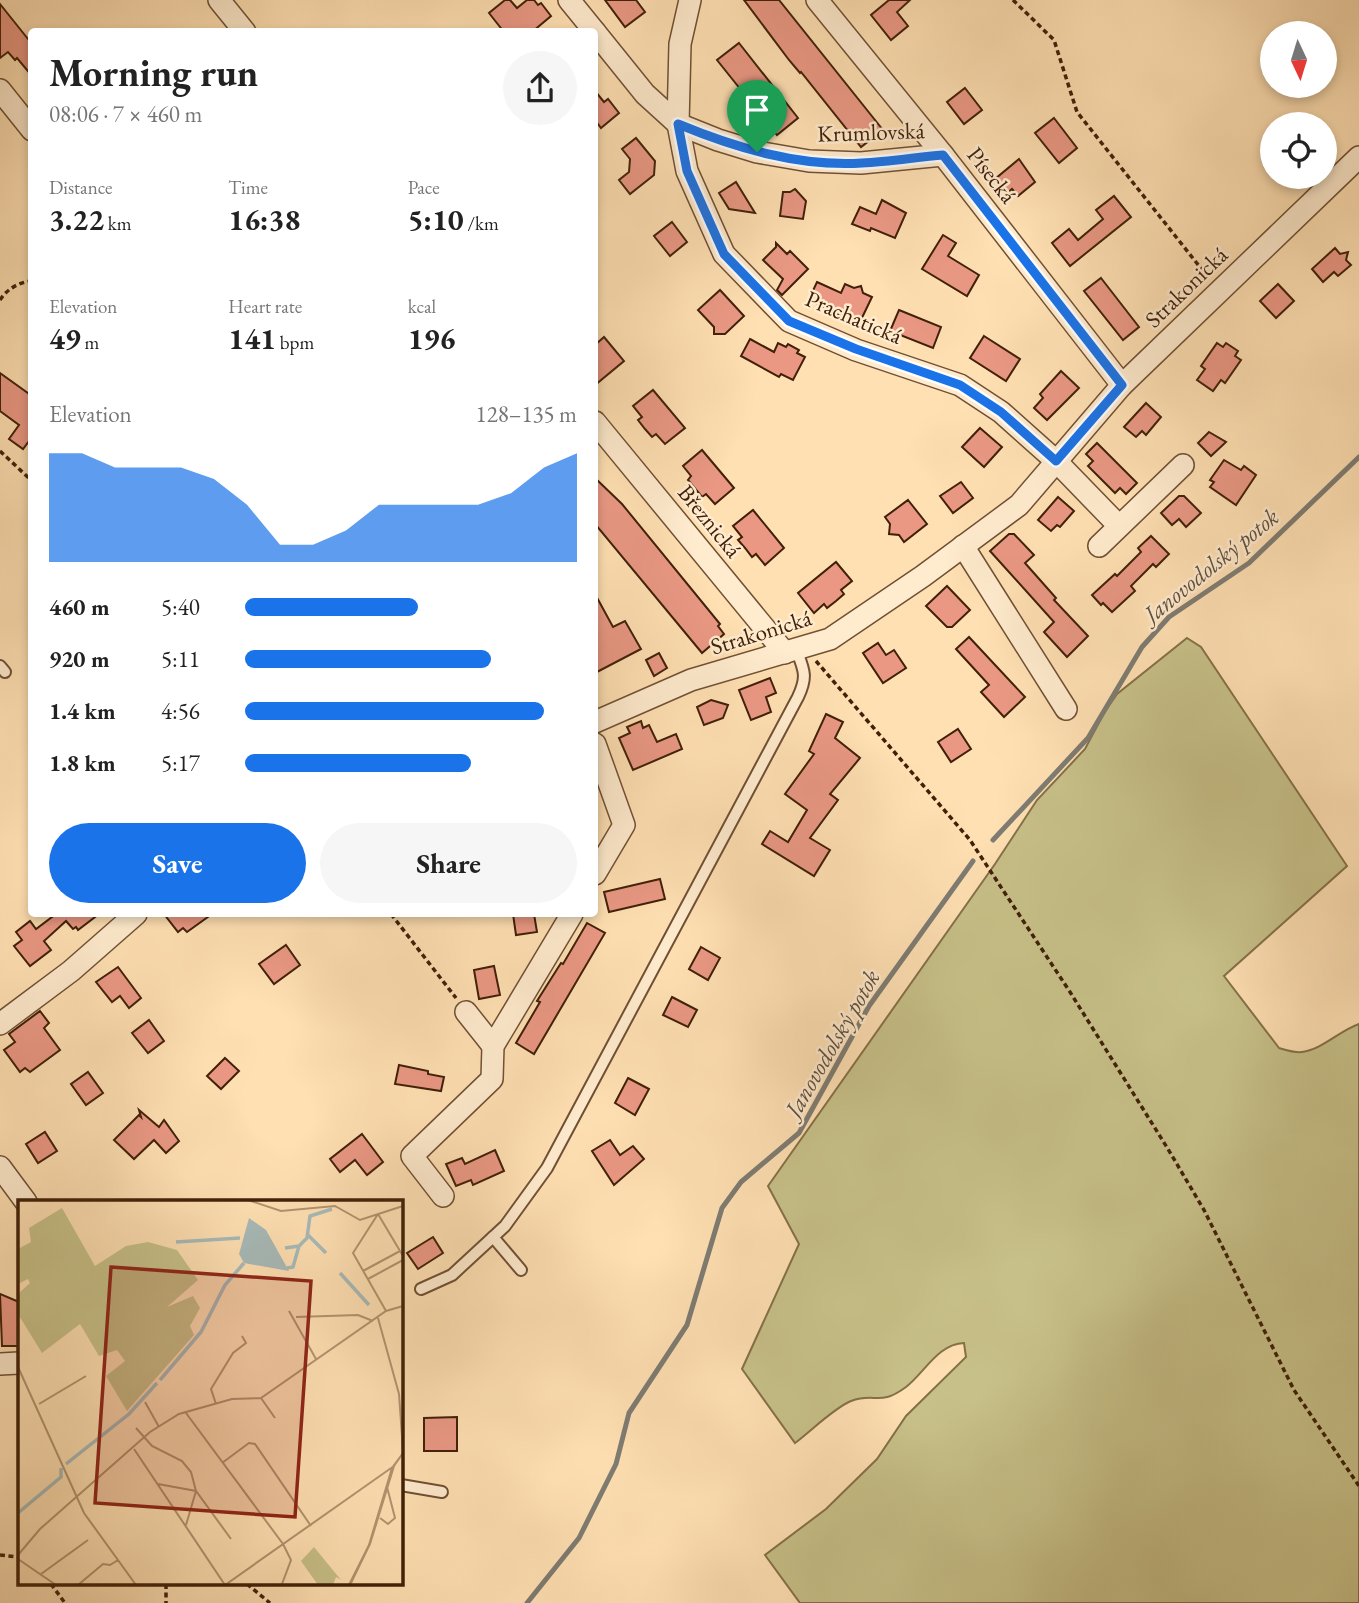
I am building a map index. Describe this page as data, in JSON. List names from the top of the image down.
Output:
{
  "streets": {
    "street": [
      "Krumlovská",
      "Písecká",
      "Strakonická",
      "Prachatická",
      "Březnická"
    ]
  },
  "crossings": [
    ["Krumlovská", "Písecká"],
    ["Krumlovská", "Prachatická"],
    ["Písecká", "Strakonická"],
    ["Strakonická", "Prachatická"],
    ["Strakonická", "Březnická"]
  ],
  "water": ["Janovodolský potok"],
  "north": "bottom",
  "page": {
    "heading": ["Morning run", "08:06 · 7 × 460 m"],
    "stats": [
      ["Distance", "3.22 km"],
      ["Time", "16:38"],
      ["Pace", "5:10 /km"],
      ["Elevation", "49 m"],
      ["Heart rate", "141 bpm"],
      ["kcal", "196"]
    ],
    "chart": ["Elevation", "128–135 m"],
    "list": [
      {
        "name": "460 m",
        "note": "5:40"
      },
      {
        "name": "920 m",
        "note": "5:11"
      },
      {
        "name": "1.4 km",
        "note": "4:56"
      },
      {
        "name": "1.8 km",
        "note": "5:17"
      }
    ],
    "buttons": ["Save", "Share"]
  }
}
